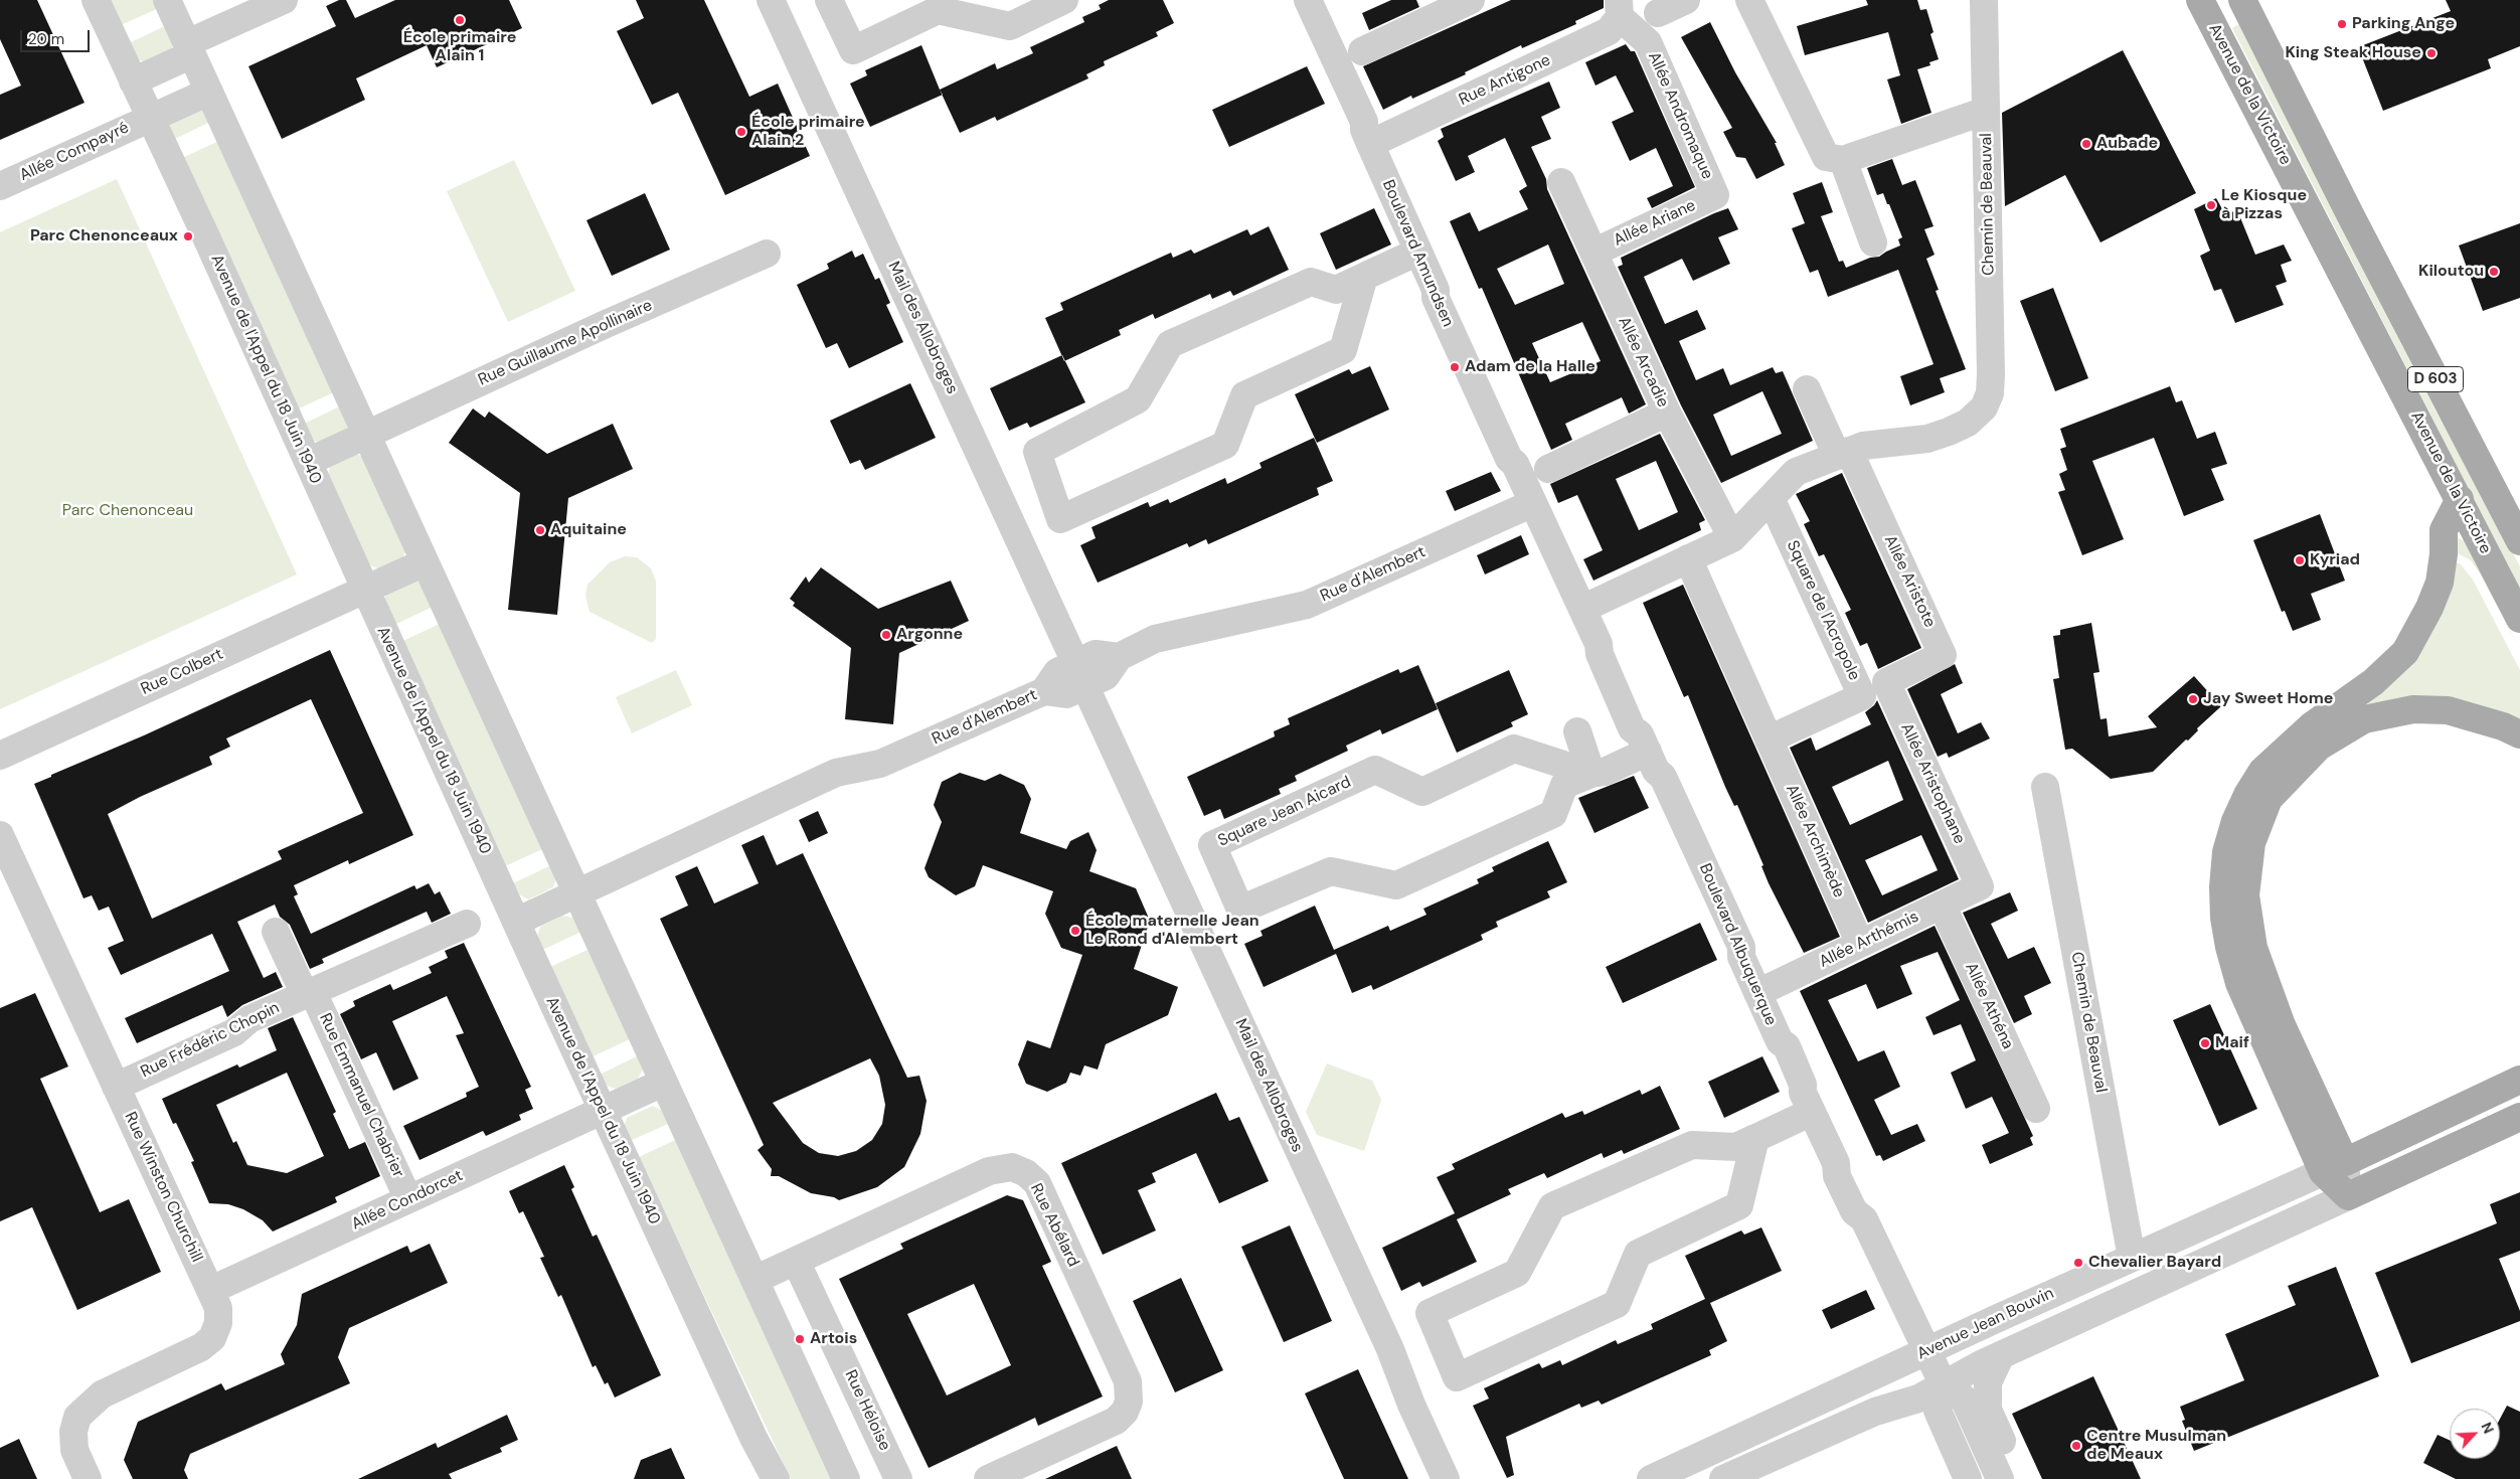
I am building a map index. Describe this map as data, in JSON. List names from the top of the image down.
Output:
{
  "streets": {
    "main road": ["Avenue de la Victoire", "D 603"],
    "street": [
      "Rue Antigone",
      "Allée Andromaque",
      "Allée Compayré",
      "Chemin de Beauval",
      "Allée Ariane",
      "Boulevard Amundsen",
      "Mail des Allobroges",
      "Rue Guillaume Apollinaire",
      "Allée Arcadie",
      "Avenue de l'Appel du 18 Juin 1940",
      "Rue d'Alembert",
      "Allée Aristote",
      "Square de l'Acropole",
      "Rue Colbert",
      "Allée Aristophane",
      "Square Jean Aicard",
      "Allée Archimède",
      "Allée Arthémis",
      "Boulevard Albuquerque",
      "Allée Athéna",
      "Rue Frédéric Chopin",
      "Rue Emmanuel Chabrier",
      "Rue Winston Churchill",
      "Allée Condorcet",
      "Rue Abélard",
      "Avenue Jean Bouvin",
      "Rue Héloise"
    ]
  },
  "crossings": [
    ["Rue Antigone", "Allée Andromaque"],
    ["Rue Antigone", "Boulevard Amundsen"],
    ["Allée Andromaque", "Allée Ariane"],
    ["Allée Compayré", "Avenue de l'Appel du 18 Juin 1940"],
    ["Chemin de Beauval", "Allée Aristote"],
    ["Chemin de Beauval", "Avenue Jean Bouvin"],
    ["Allée Ariane", "Allée Arcadie"],
    ["Boulevard Amundsen", "Rue d'Alembert"],
    ["Boulevard Amundsen", "Boulevard Albuquerque"],
    ["Rue Guillaume Apollinaire", "Avenue de l'Appel du 18 Juin 1940"],
    ["Avenue de l'Appel du 18 Juin 1940", "Rue d'Alembert"],
    ["Avenue de l'Appel du 18 Juin 1940", "Rue Colbert"],
    ["Avenue de l'Appel du 18 Juin 1940", "Allée Condorcet"],
    ["Rue d'Alembert", "Boulevard Albuquerque"],
    ["Allée Aristote", "Allée Aristophane"],
    ["Square de l'Acropole", "Allée Archimède"],
    ["Allée Aristophane", "Allée Arthémis"],
    ["Square Jean Aicard", "Boulevard Albuquerque"],
    ["Allée Archimède", "Allée Arthémis"],
    ["Allée Arthémis", "Boulevard Albuquerque"],
    ["Allée Arthémis", "Allée Athéna"],
    ["Boulevard Albuquerque", "Avenue Jean Bouvin"],
    ["Rue Frédéric Chopin", "Rue Emmanuel Chabrier"],
    ["Rue Frédéric Chopin", "Rue Winston Churchill"],
    ["Rue Emmanuel Chabrier", "Allée Condorcet"],
    ["Rue Winston Churchill", "Allée Condorcet"],
    ["Rue Abélard", "Rue Héloise"]
  ],
  "parks": ["Parc Chenonceau"],
  "places": [
    "École primaire Alain 1",
    "Parking Ange",
    "King Steak House",
    "École primaire Alain 2",
    "Aubade",
    "Le Kiosque à Pizzas",
    "Parc Chenonceaux",
    "Kiloutou",
    "Adam de la Halle",
    "Aquitaine",
    "Kyriad",
    "Argonne",
    "Jay Sweet Home",
    "École maternelle Jean Le Rond d'Alembert",
    "Maif",
    "Chevalier Bayard",
    "Artois",
    "Centre Musulman de Meaux"
  ],
  "scale_bar": "20 m",
  "north": "top right"
}
